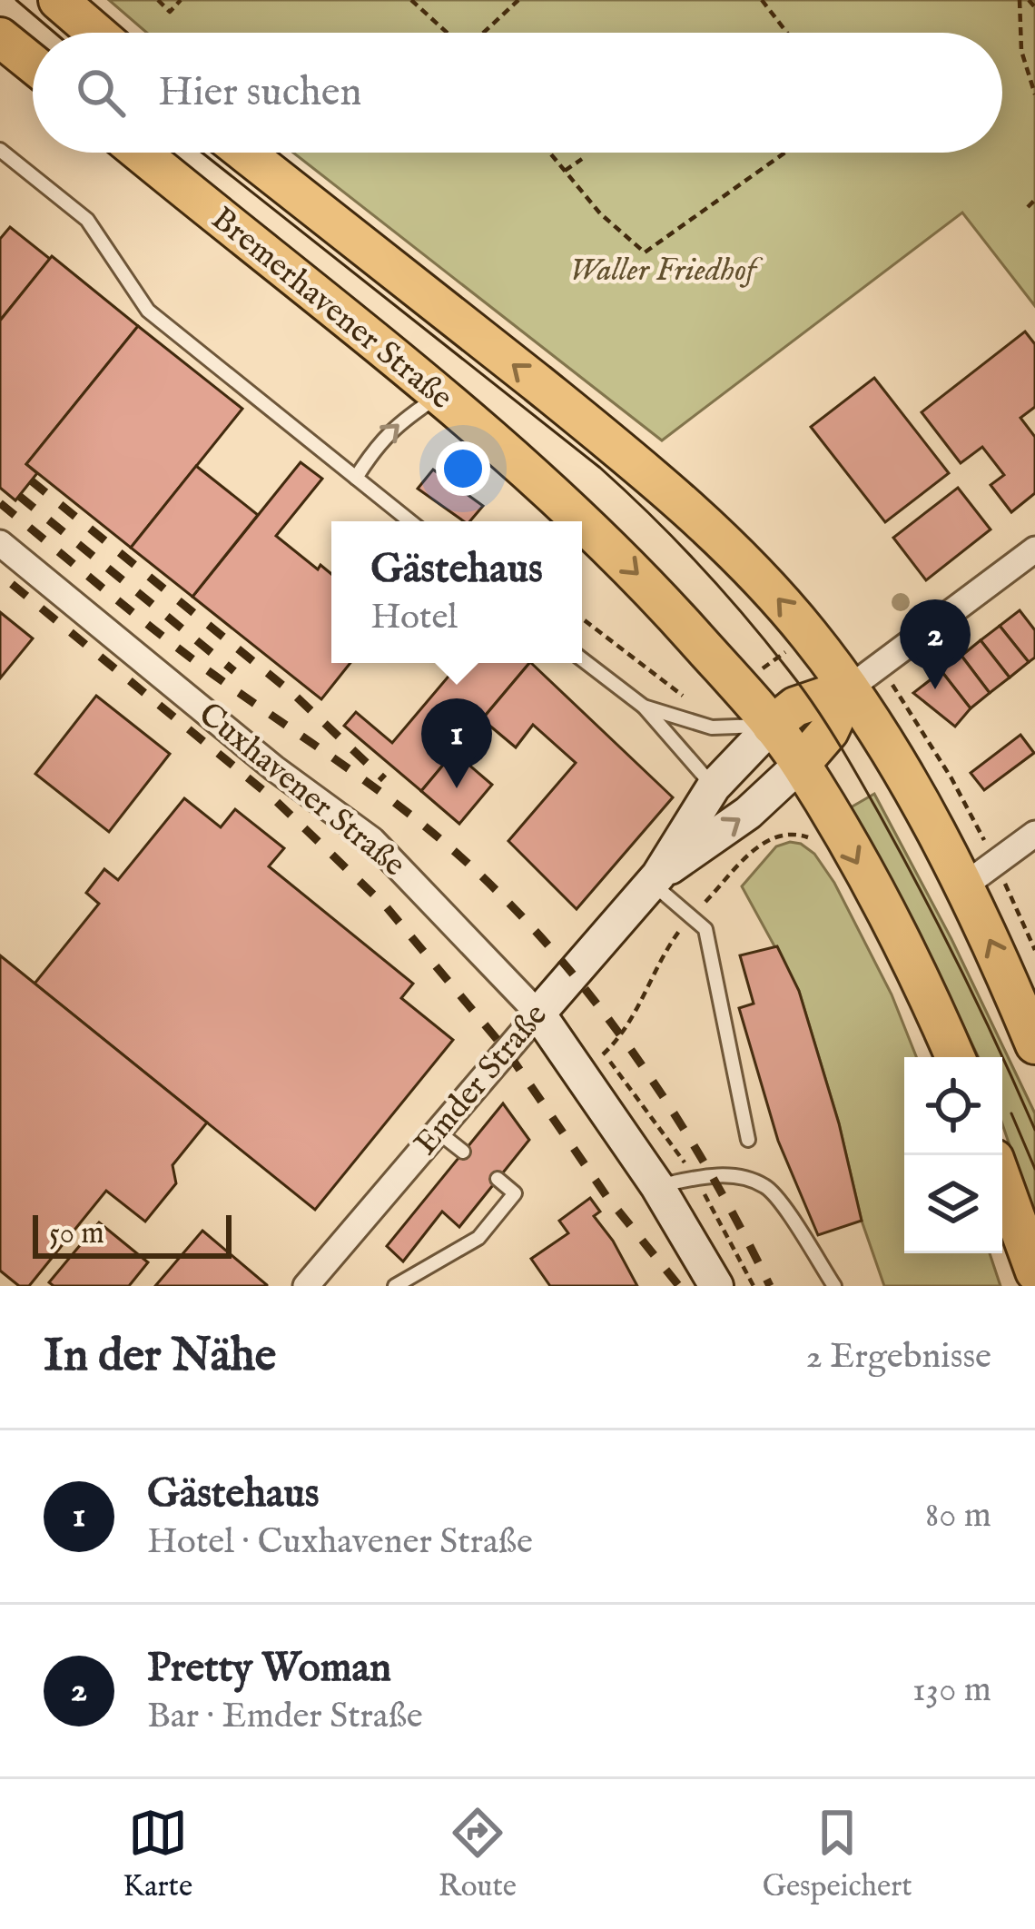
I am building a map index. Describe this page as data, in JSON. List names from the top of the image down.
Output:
{
  "streets": {
    "main road": ["Bremerhavener Straße", "Emder Straße"],
    "street": ["Cuxhavener Straße"]
  },
  "crossings": [
    ["Bremerhavener Straße", "Emder Straße"],
    ["Cuxhavener Straße", "Emder Straße"]
  ],
  "parks": ["Waller Friedhof"],
  "scale_bar": "50 m",
  "page": {
    "search": "Hier suchen",
    "popup": ["Gästehaus", "Hotel"],
    "pins": ["2", "1"],
    "scale": "50 m",
    "heading": ["In der Nähe", "2 Ergebnisse"],
    "list": [
      {
        "mark": "1",
        "name": "Gästehaus",
        "note": "Hotel · Cuxhavener Straße",
        "value": "80 m"
      },
      {
        "mark": "2",
        "name": "Pretty Woman",
        "note": "Bar · Emder Straße",
        "value": "130 m"
      }
    ],
    "nav": ["Karte", "Route", "Gespeichert"]
  }
}
